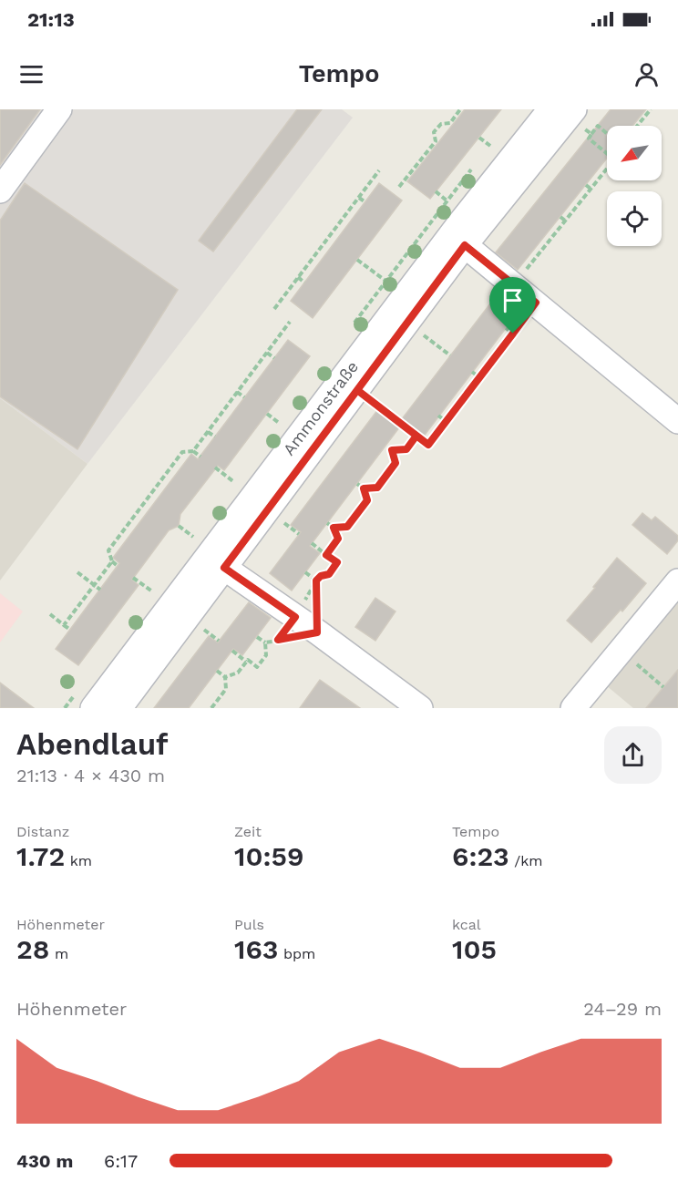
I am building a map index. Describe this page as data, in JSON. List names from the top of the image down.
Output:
{
  "streets": {
    "street": ["Ammonstraße"]
  },
  "north": "bottom left",
  "page": {
    "status": "21:13",
    "header": "Tempo",
    "heading": ["Abendlauf", "21:13 · 4 × 430 m"],
    "stats": [
      ["Distanz", "1.72 km"],
      ["Zeit", "10:59"],
      ["Tempo", "6:23 /km"],
      ["Höhenmeter", "28 m"],
      ["Puls", "163 bpm"],
      ["kcal", "105"]
    ],
    "chart": ["Höhenmeter", "24–29 m"],
    "list": [
      {
        "name": "430 m",
        "note": "6:17"
      }
    ]
  }
}
